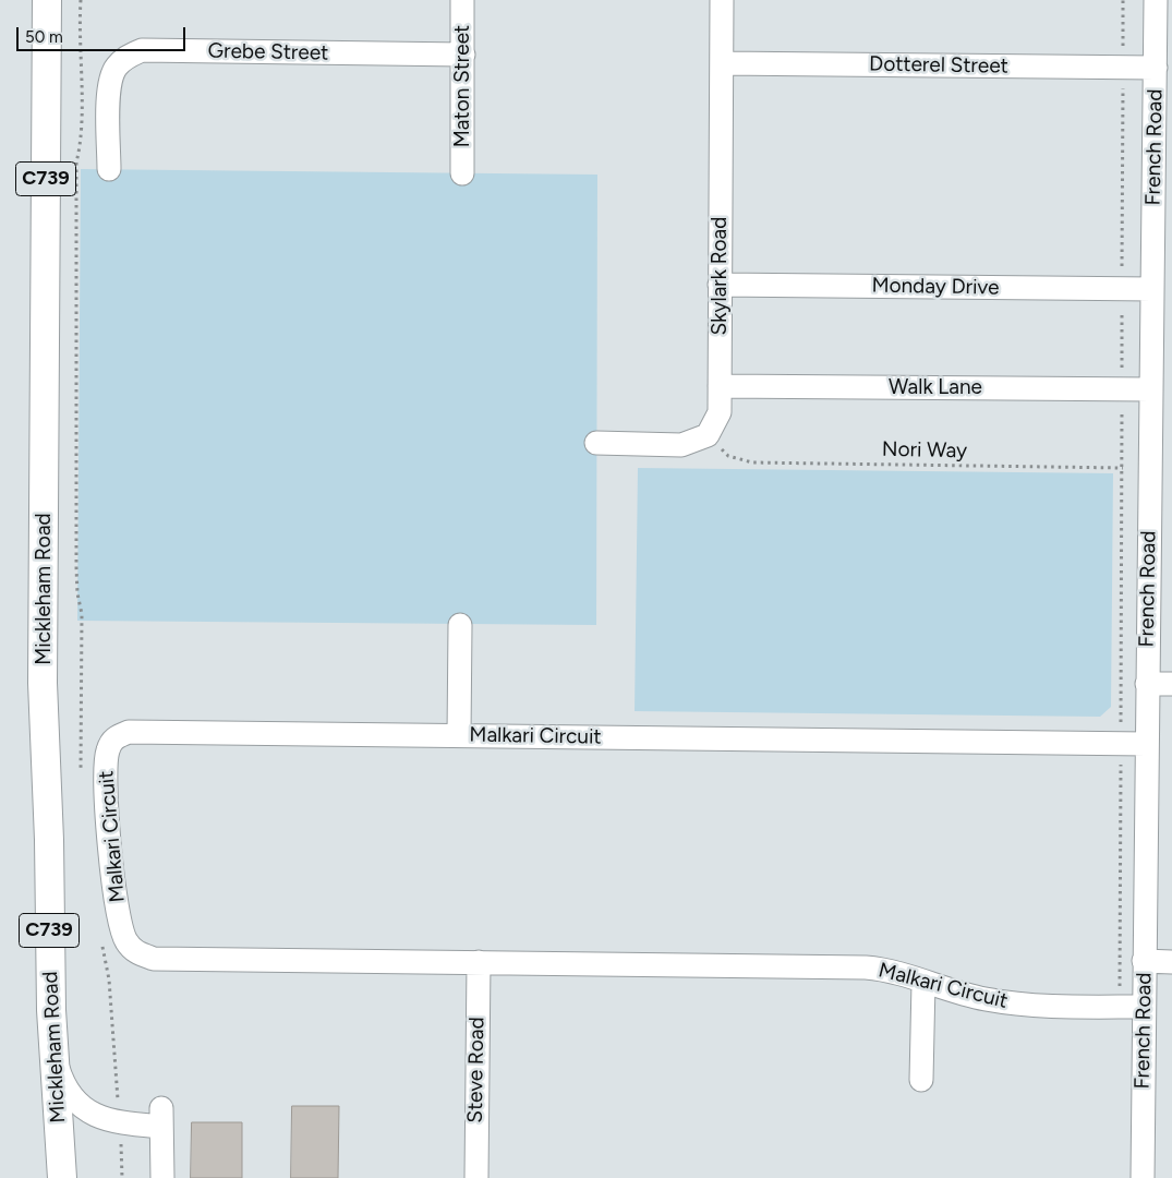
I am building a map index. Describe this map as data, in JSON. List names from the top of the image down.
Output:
{
  "streets": {
    "main road": ["C739", "Mickleham Road"],
    "street": [
      "Grebe Street",
      "Dotterel Street",
      "Maton Street",
      "French Road",
      "Skylark Road",
      "Monday Drive",
      "Walk Lane",
      "Malkari Circuit",
      "Steve Road"
    ],
    "path": ["Nori Way"]
  },
  "crossings": [
    ["Grebe Street", "Maton Street"],
    ["Dotterel Street", "French Road"],
    ["Dotterel Street", "Skylark Road"],
    ["French Road", "Monday Drive"],
    ["French Road", "Walk Lane"],
    ["French Road", "Nori Way"],
    ["French Road", "Malkari Circuit"],
    ["Skylark Road", "Monday Drive"],
    ["Skylark Road", "Walk Lane"],
    ["Skylark Road", "Nori Way"],
    ["Malkari Circuit", "Steve Road"]
  ],
  "scale_bar": "50 m"
}
